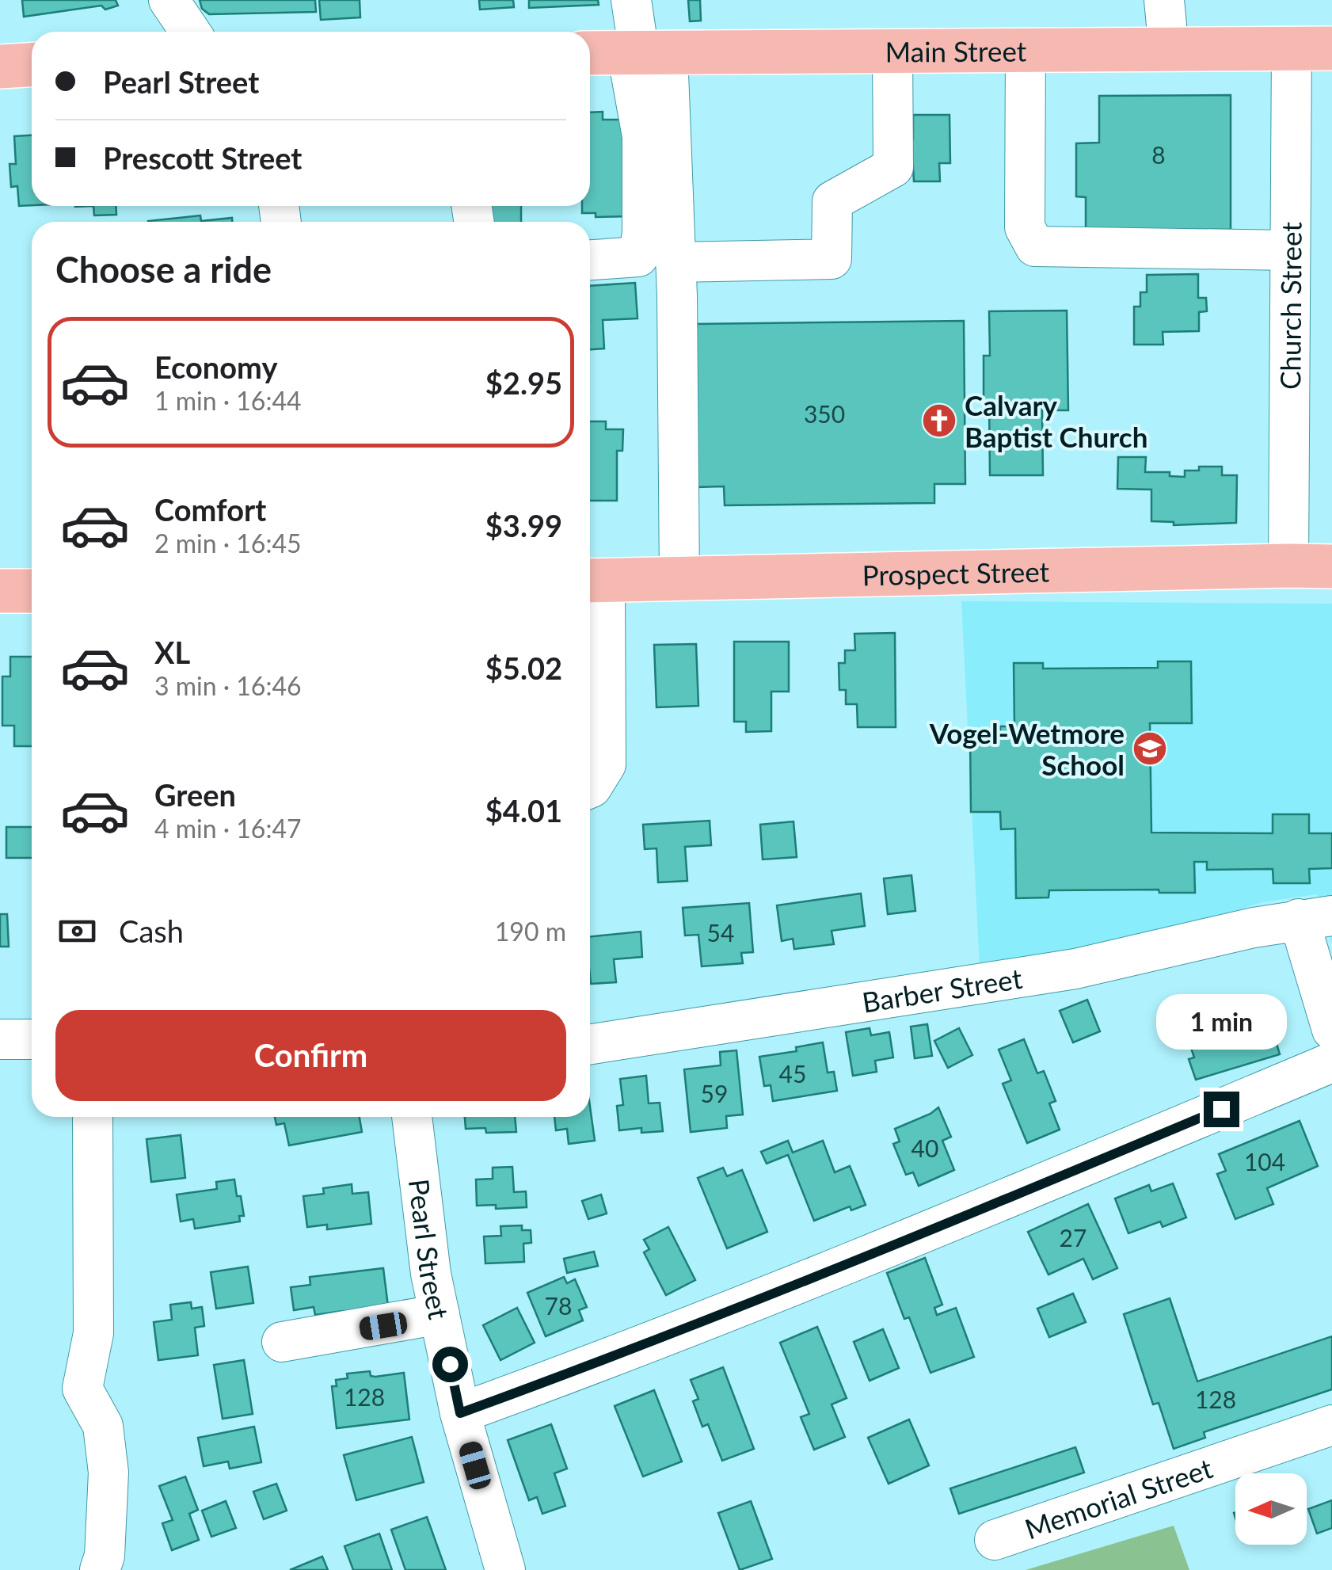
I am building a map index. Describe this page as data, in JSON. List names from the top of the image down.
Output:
{
  "streets": {
    "main road": ["Main Street", "Prospect Street"],
    "street": [
      "Church Street",
      "Barber Street",
      "Pearl Street",
      "Memorial Street"
    ]
  },
  "crossings": [
    ["Main Street", "Church Street"],
    ["Church Street", "Prospect Street"]
  ],
  "places": {
    "church": ["Calvary Baptist Church"],
    "school or university": ["Vogel-Wetmore School"]
  },
  "house_numbers": [
    "8",
    "350",
    "54",
    "45",
    "59",
    "40",
    "104",
    "27",
    "78",
    "128",
    "128"
  ],
  "north": "left",
  "page": {
    "banner": ["Pearl Street", "Prescott Street"],
    "heading": "Choose a ride",
    "list": [
      {
        "name": "Economy",
        "note": "1 min · 16:44",
        "value": "$2.95"
      },
      {
        "name": "Comfort",
        "note": "2 min · 16:45",
        "value": "$3.99"
      },
      {
        "name": "XL",
        "note": "3 min · 16:46",
        "value": "$5.02"
      },
      {
        "name": "Green",
        "note": "4 min · 16:47",
        "value": "$4.01"
      }
    ],
    "pay": ["Cash", "190 m"],
    "bubble": "1 min",
    "buttons": "Confirm"
  }
}
